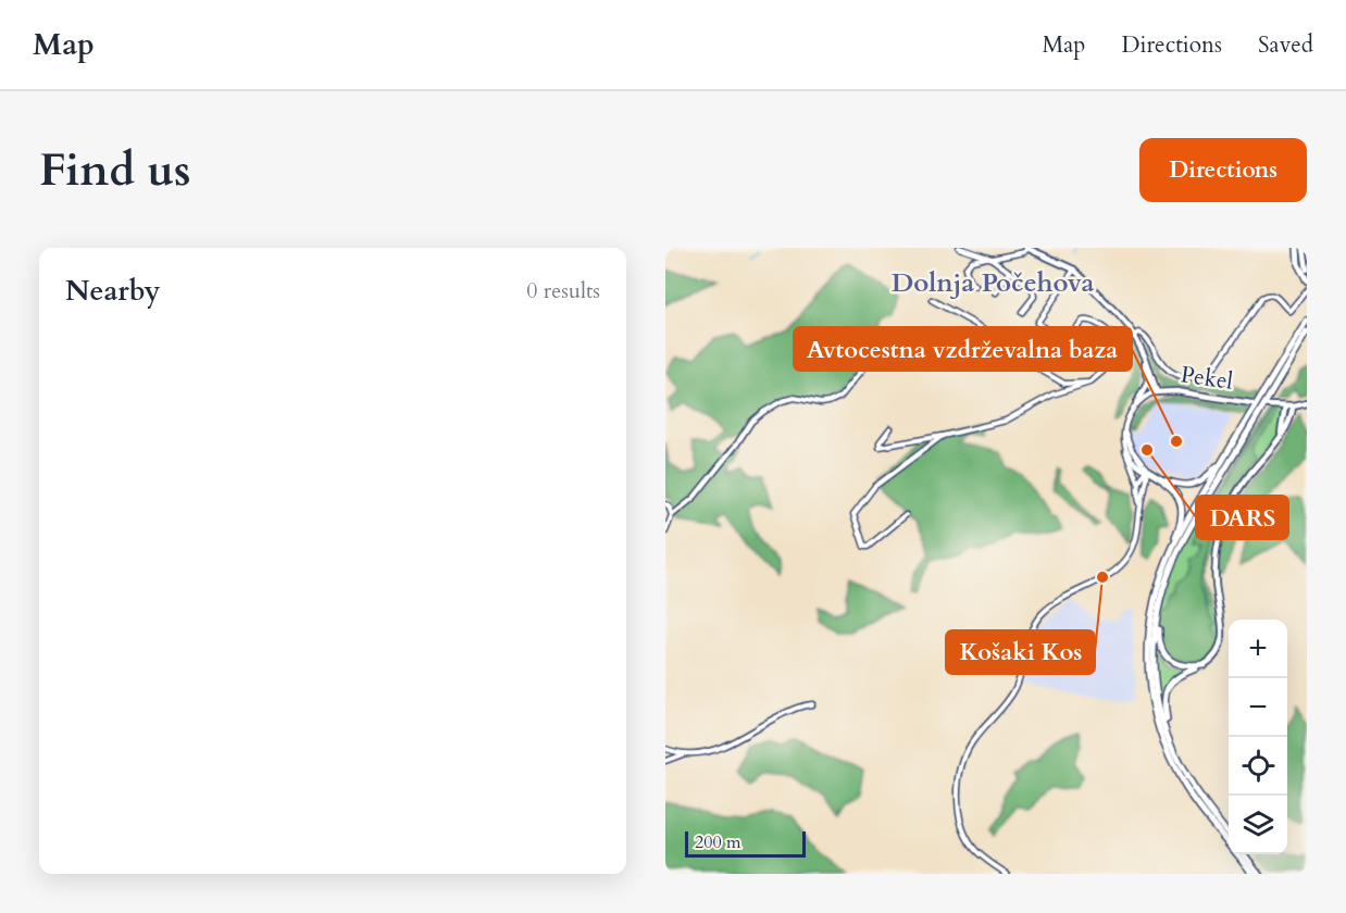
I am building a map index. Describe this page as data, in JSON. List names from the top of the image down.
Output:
{
  "streets": {
    "main road": ["Pekel"]
  },
  "districts": ["Dolnja Počehova"],
  "places": ["Avtocestna vzdrževalna baza", "DARS", "Košaki Kos"],
  "scale_bar": "200 m",
  "page": {
    "header": "Map",
    "nav": ["Map", "Directions", "Saved"],
    "buttons": "Directions",
    "title": "Find us",
    "heading": ["Nearby", "0 results"],
    "map_buttons": ["+", "−"],
    "scale": "200 m"
  }
}
